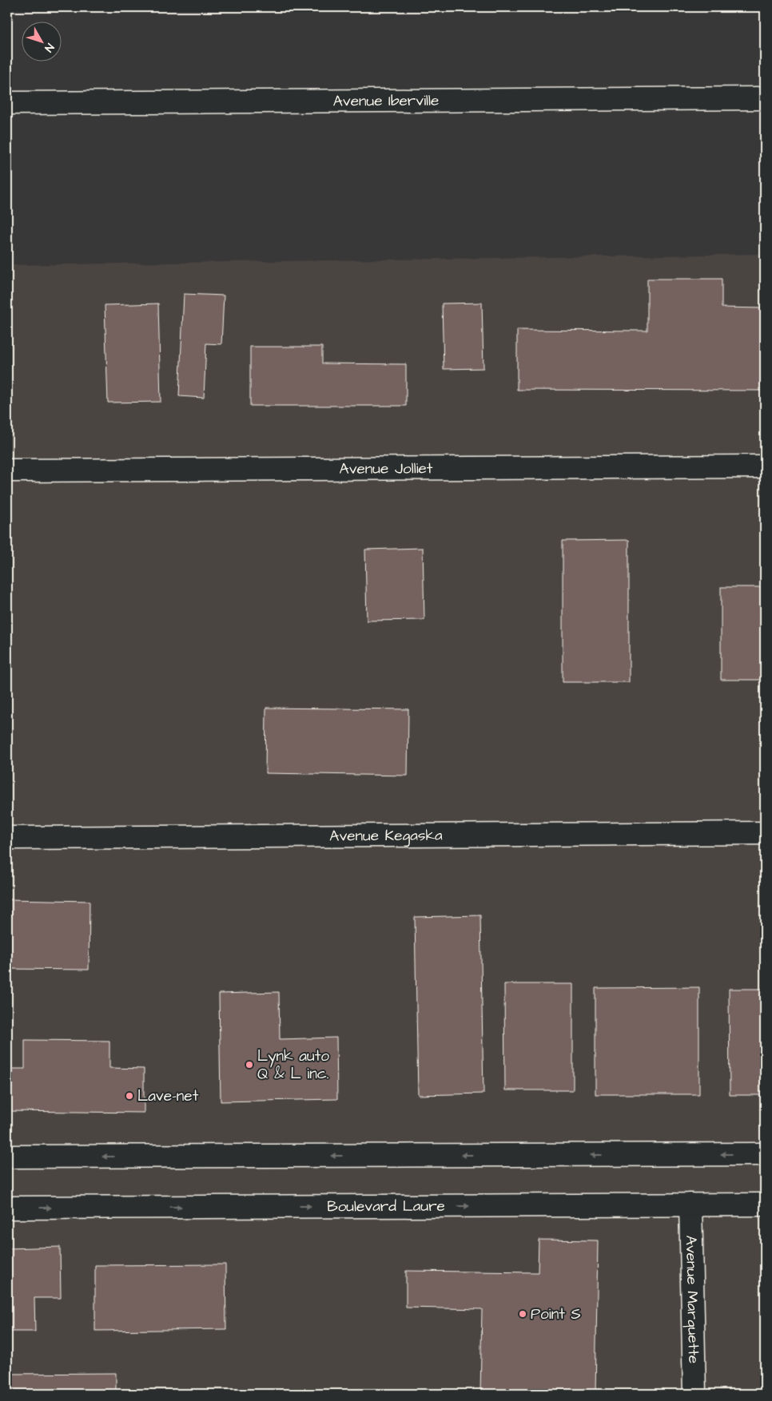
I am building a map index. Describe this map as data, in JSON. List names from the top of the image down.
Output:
{
  "streets": {
    "main road": [
      "Avenue Iberville",
      "Avenue Jolliet",
      "Avenue Kegaska",
      "Boulevard Laure",
      "Avenue Marquette"
    ]
  },
  "crossings": [
    ["Boulevard Laure", "Avenue Marquette"]
  ],
  "places": ["Lynk auto Q & L inc.", "Lave-net", "Point S"],
  "north": "bottom right"
}
